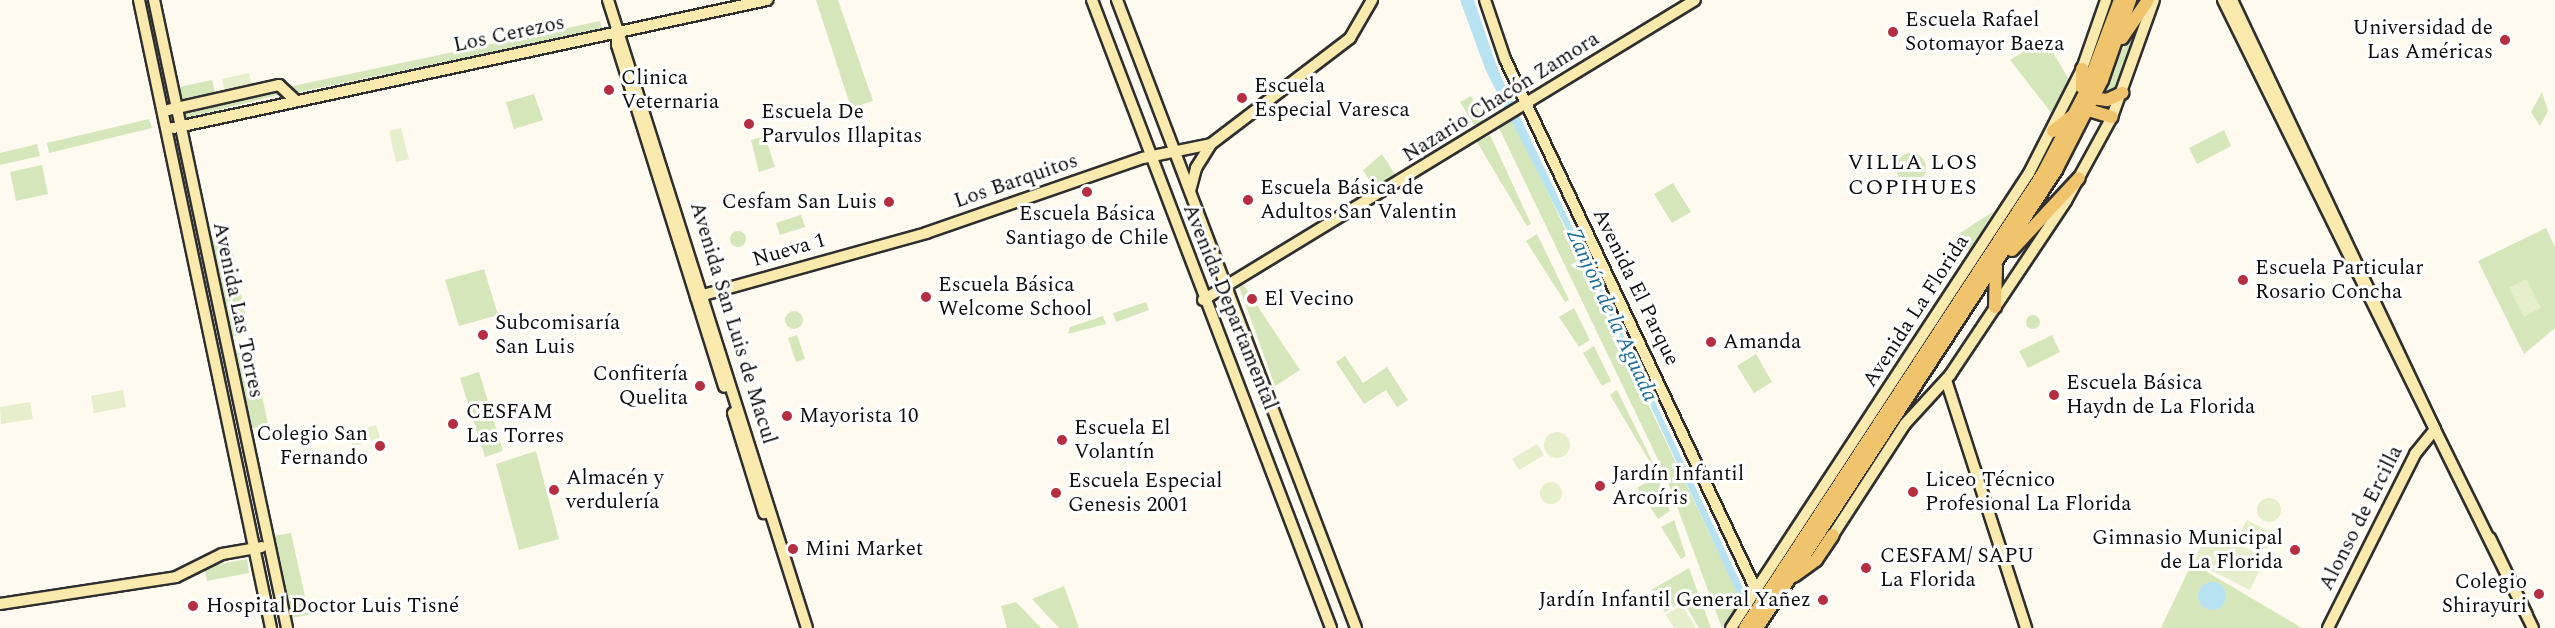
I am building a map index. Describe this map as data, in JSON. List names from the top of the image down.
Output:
{
  "streets": {
    "main road": ["Avenida La Florida"],
    "street": [
      "Los Cerezos",
      "Nazario Chacón Zamora",
      "Los Barquitos",
      "Nueva 1",
      "Avenida El Parque",
      "Avenida Departamental",
      "Avenida Las Torres",
      "Avenida San Luis de Macul",
      "Alonso de Ercilla"
    ]
  },
  "crossings": [
    ["Los Cerezos", "Avenida Las Torres"],
    ["Los Cerezos", "Avenida San Luis de Macul"],
    ["Nazario Chacón Zamora", "Avenida El Parque"],
    ["Nazario Chacón Zamora", "Avenida Departamental"],
    ["Los Barquitos", "Nueva 1"],
    ["Los Barquitos", "Avenida Departamental"],
    ["Nueva 1", "Avenida San Luis de Macul"],
    ["Avenida El Parque", "Avenida La Florida"]
  ],
  "districts": ["VILLA LOS COPIHUES"],
  "water": ["Zanjón de la Aguada"],
  "places": [
    "Escuela Rafael Sotomayor Baeza",
    "Universidad de Las Américas",
    "Clinica Veternaria",
    "Escuela Especial Varesca",
    "Escuela De Parvulos Illapitas",
    "Escuela Básica Santiago de Chile",
    "Escuela Básica de Adultos San Valentin",
    "Cesfam San Luis",
    "Escuela Particular Rosario Concha",
    "Escuela Básica Welcome School",
    "El Vecino",
    "Subcomisaría San Luis",
    "Amanda",
    "Confitería Quelita",
    "Escuela Básica Haydn de La Florida",
    "Mayorista 10",
    "CESFAM Las Torres",
    "Escuela El Volantín",
    "Colegio San Fernando",
    "Jardín Infantil Arcoíris",
    "Almacén y verdulería",
    "Liceo Técnico Profesional La Florida",
    "Escuela Especial Genesis 2001",
    "Mini Market",
    "Gimnasio Municipal de La Florida",
    "CESFAM/ SAPU La Florida",
    "Colegio Shirayuri",
    "Jardín Infantil General Yañez",
    "Hospital Doctor Luis Tisné"
  ]
}
